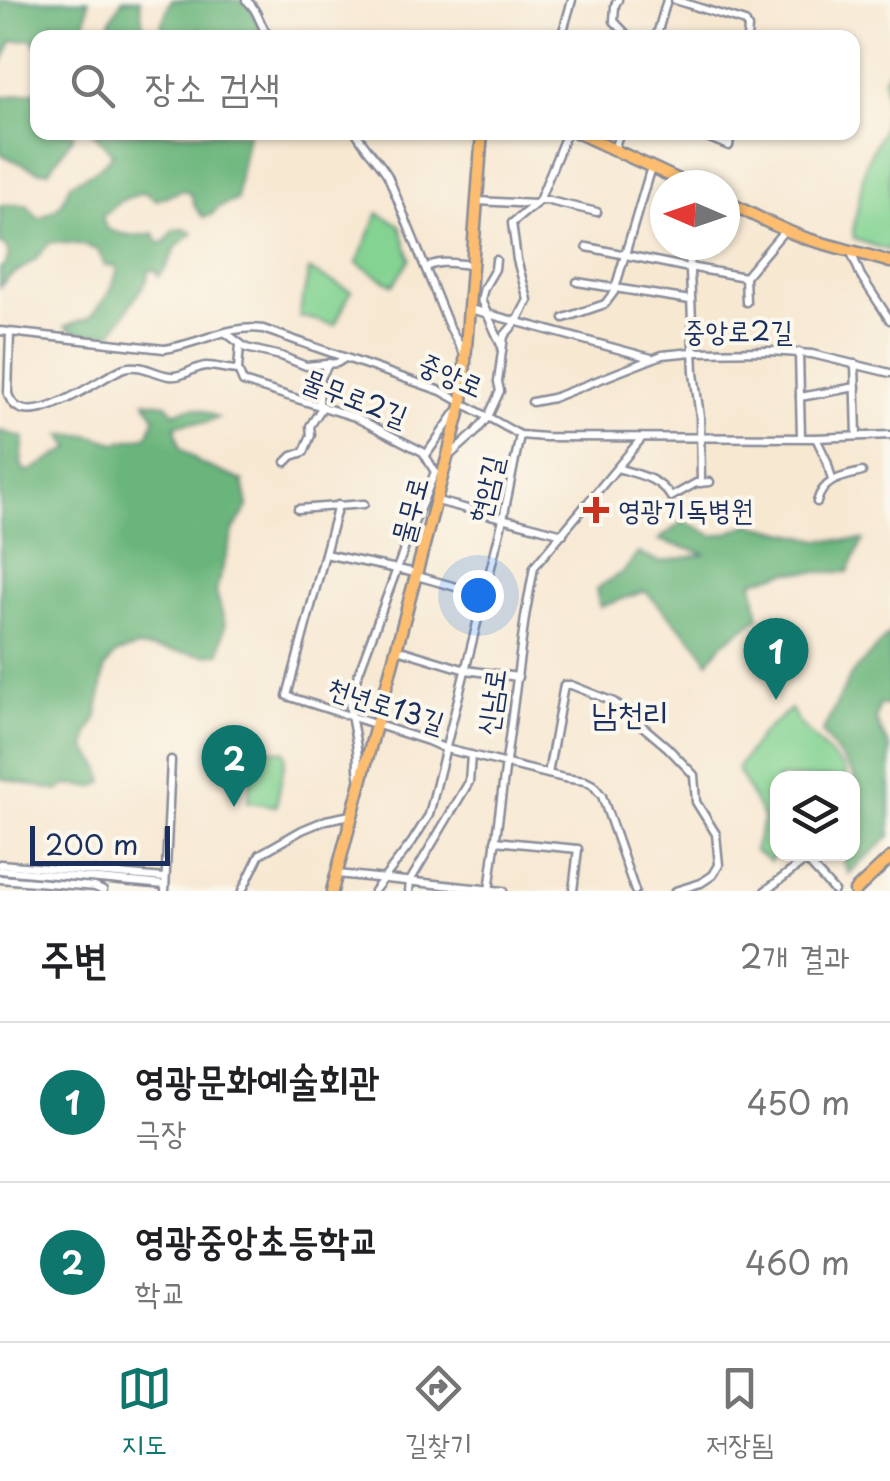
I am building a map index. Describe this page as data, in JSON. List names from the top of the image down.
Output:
{
  "streets": {
    "main road": ["물무로"],
    "street": [
      "중앙로2길",
      "중앙로",
      "물무로2길",
      "현암길",
      "신남로",
      "천년로13길"
    ]
  },
  "crossings": [
    ["중앙로", "현암길"],
    ["중앙로", "물무로"],
    ["중앙로", "신남로"],
    ["물무로2길", "물무로"],
    ["물무로2길", "천년로13길"],
    ["현암길", "천년로13길"],
    ["물무로", "천년로13길"],
    ["신남로", "천년로13길"]
  ],
  "districts": ["남천리"],
  "places": {
    "health": ["영광기독병원"]
  },
  "scale_bar": "200 m",
  "north": "left",
  "page": {
    "search": "장소 검색",
    "pins": ["1", "2"],
    "scale": "200 m",
    "heading": ["주변", "2개 결과"],
    "list": [
      {
        "mark": "1",
        "name": "영광문화예술회관",
        "note": "극장",
        "value": "450 m"
      },
      {
        "mark": "2",
        "name": "영광중앙초등학교",
        "note": "학교",
        "value": "460 m"
      }
    ],
    "nav": ["지도", "길찾기", "저장됨"]
  }
}
